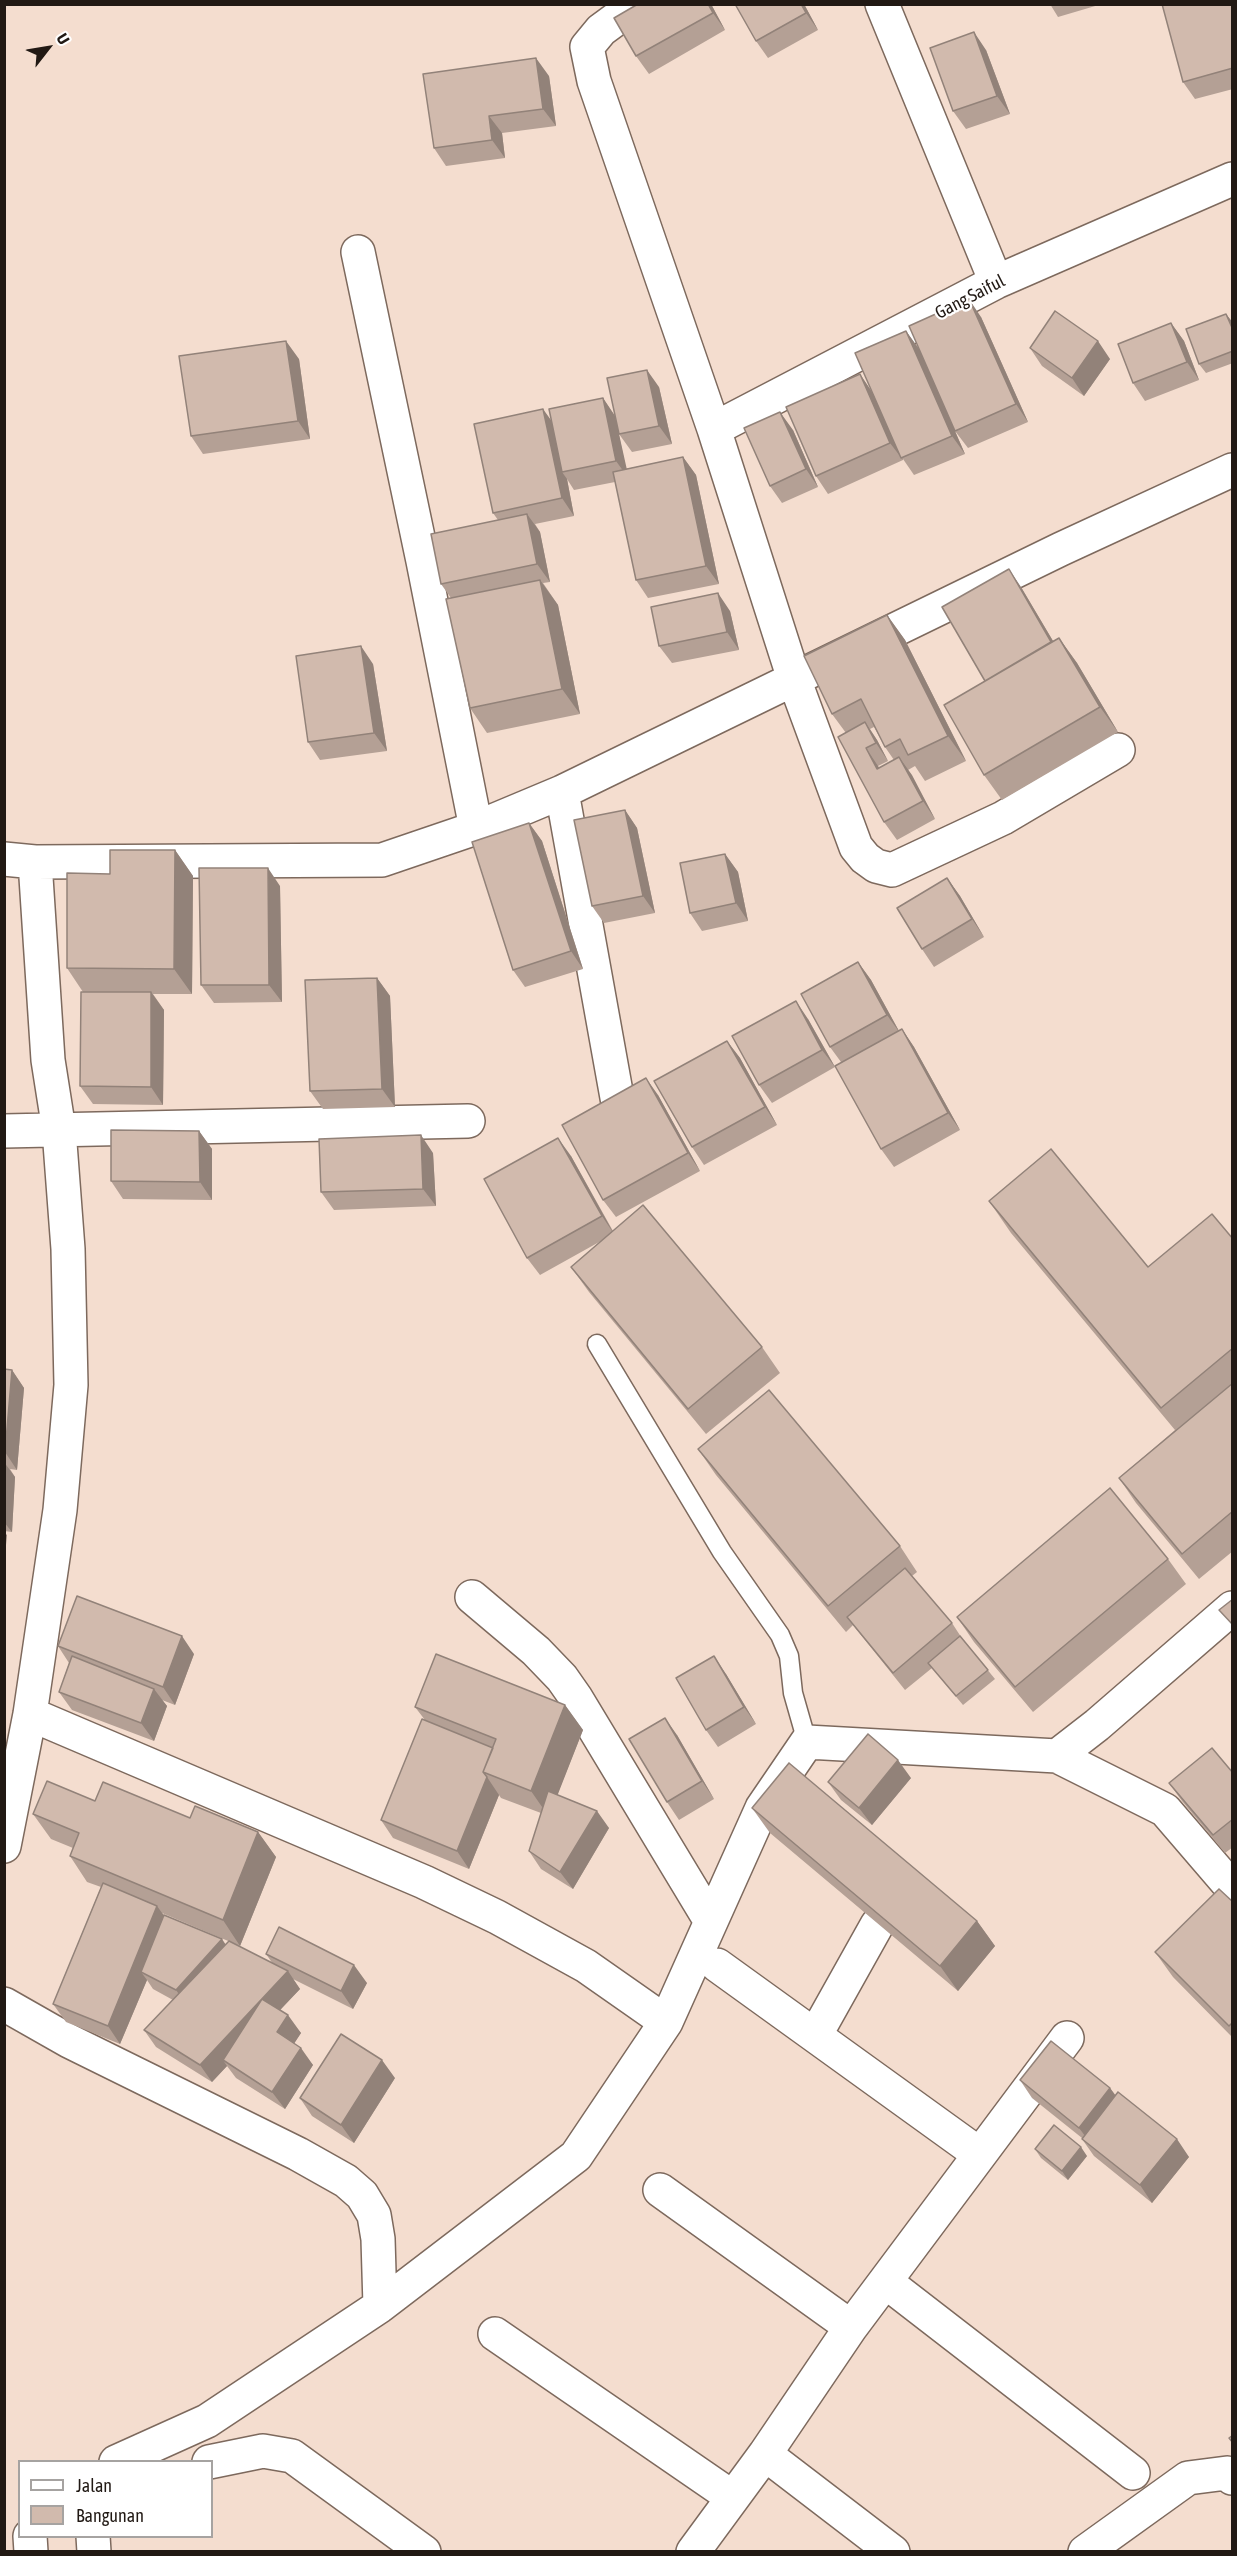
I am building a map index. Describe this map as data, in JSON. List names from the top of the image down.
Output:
{
  "streets": {
    "street": ["Gang Saiful"]
  },
  "legend": ["Jalan", "Bangunan"],
  "north": "top right"
}
